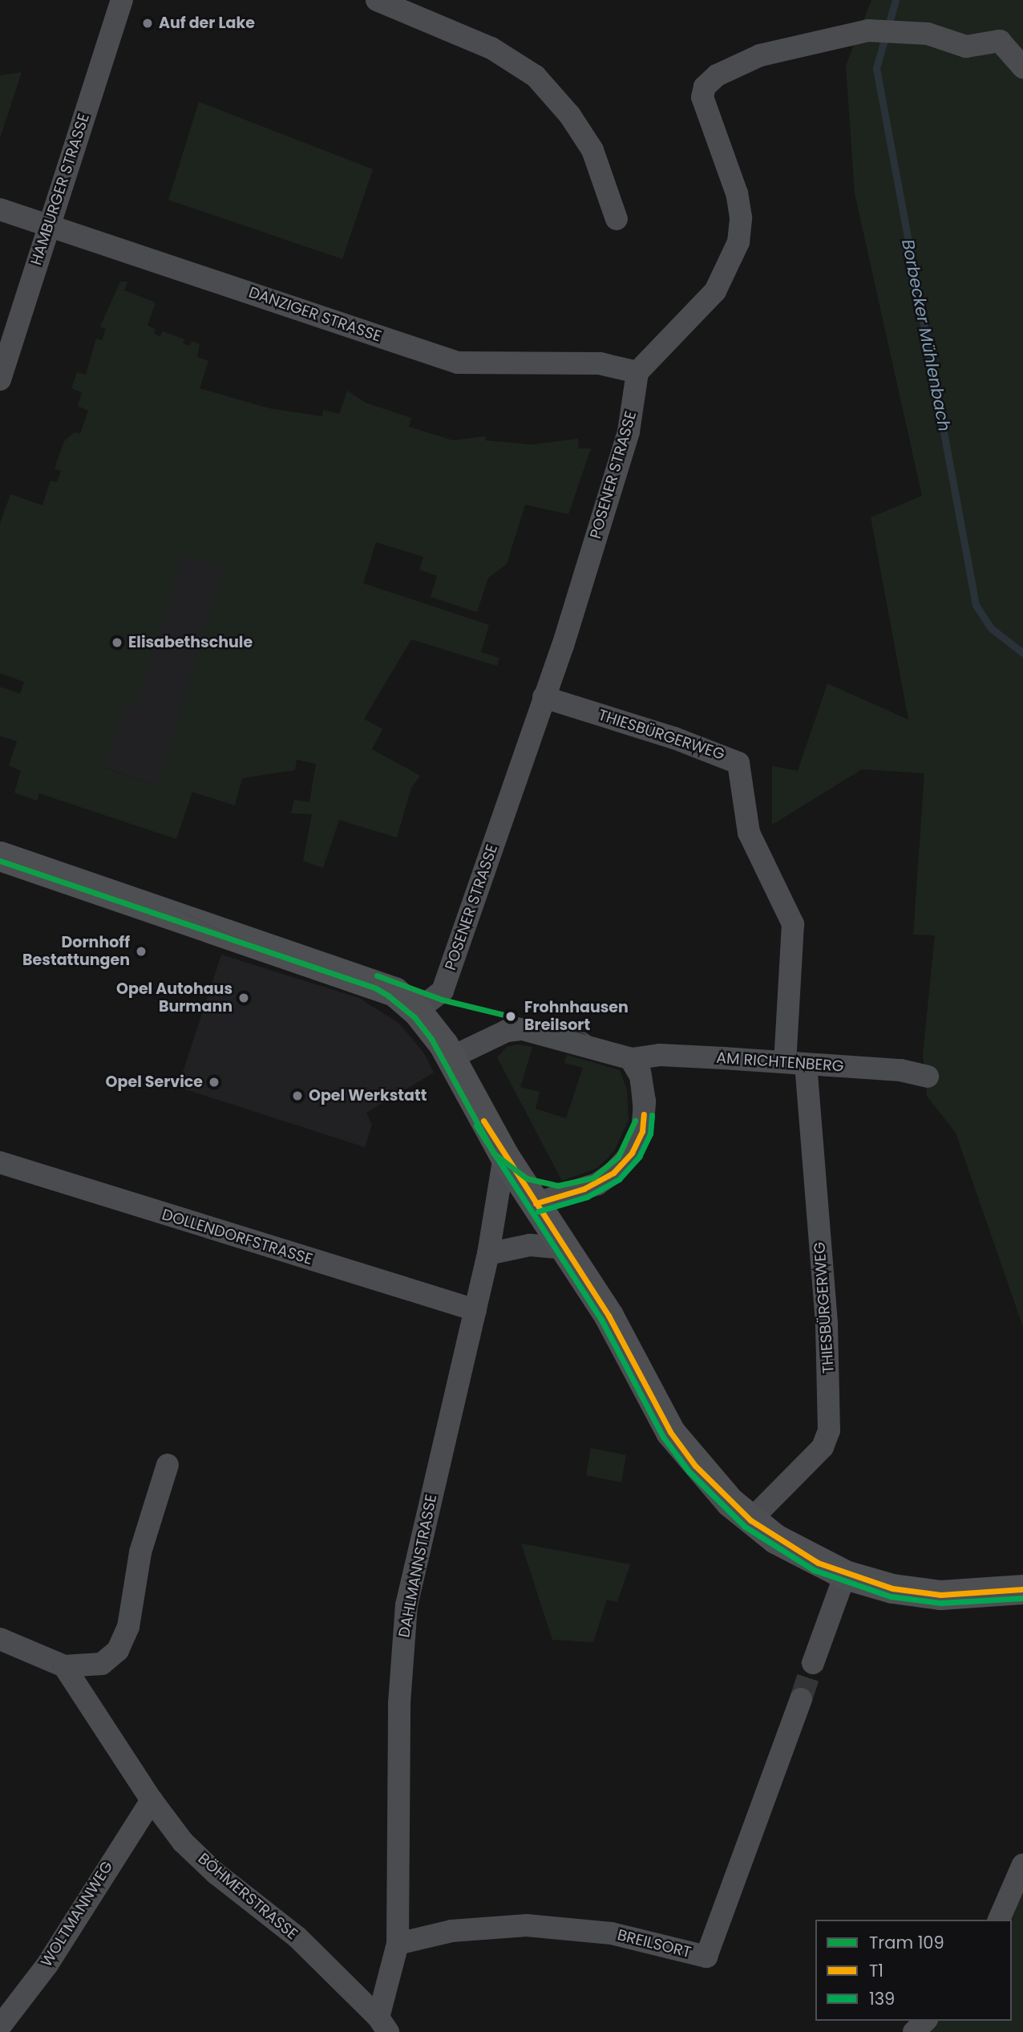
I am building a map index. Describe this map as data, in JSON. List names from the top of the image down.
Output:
{
  "streets": {
    "street": [
      "HAMBURGER STRASSE",
      "DANZIGER STRASSE",
      "POSENER STRASSE",
      "THIESBÜRGERWEG",
      "AM RICHTENBERG",
      "DOLLENDORFSTRASSE",
      "DAHLMANNSTRASSE",
      "BÖHMERSTRASSE",
      "WOLTMANNWEG",
      "BREILSORT"
    ]
  },
  "crossings": [
    ["HAMBURGER STRASSE", "DANZIGER STRASSE"],
    ["DANZIGER STRASSE", "POSENER STRASSE"],
    ["POSENER STRASSE", "THIESBÜRGERWEG"],
    ["THIESBÜRGERWEG", "AM RICHTENBERG"],
    ["DOLLENDORFSTRASSE", "DAHLMANNSTRASSE"],
    ["DAHLMANNSTRASSE", "BÖHMERSTRASSE"],
    ["DAHLMANNSTRASSE", "BREILSORT"],
    ["BÖHMERSTRASSE", "WOLTMANNWEG"]
  ],
  "water": ["Borbecker Mühlenbach"],
  "places": [
    "Auf der Lake",
    "Elisabethschule",
    "Dornhoff Bestattungen",
    "Opel Autohaus Burmann",
    "Frohnhausen Breilsort",
    "Opel Service",
    "Opel Werkstatt"
  ],
  "lines": ["tram line 109", "transit line T1", "transit line 139"],
  "legend": ["Tram 109", "T1", "139"]
}
